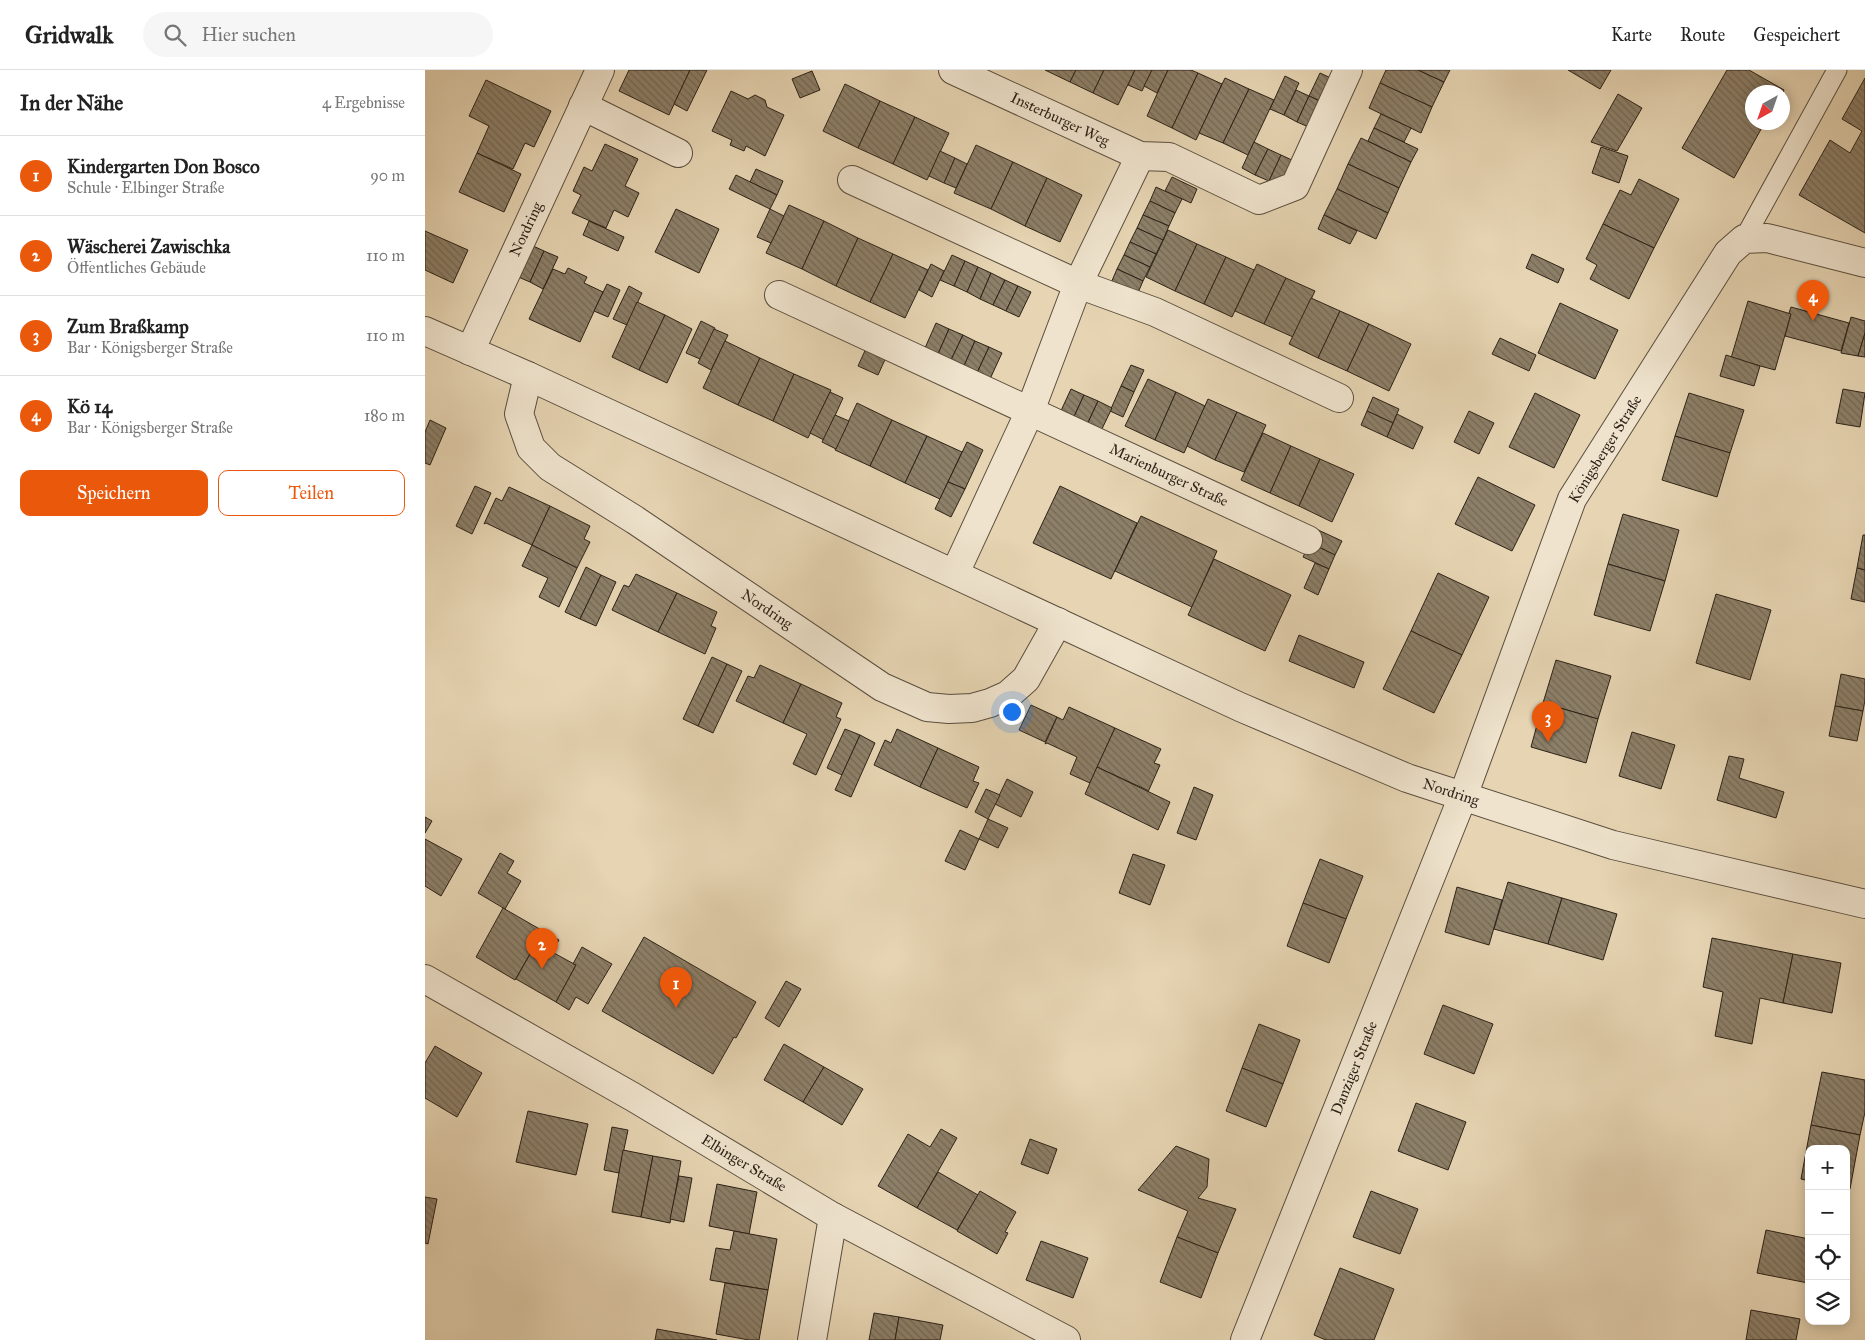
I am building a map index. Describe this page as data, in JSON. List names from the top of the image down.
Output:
{
  "streets": {
    "street": [
      "Insterburger Weg",
      "Nordring",
      "Königsberger Straße",
      "Marienburger Straße",
      "Danziger Straße",
      "Elbinger Straße"
    ]
  },
  "crossings": [
    ["Nordring", "Königsberger Straße"],
    ["Nordring", "Danziger Straße"],
    ["Königsberger Straße", "Danziger Straße"]
  ],
  "north": "bottom left",
  "page": {
    "header": "Gridwalk",
    "search": "Hier suchen",
    "nav": ["Karte", "Route", "Gespeichert"],
    "heading": ["In der Nähe", "4 Ergebnisse"],
    "list": [
      {
        "mark": "1",
        "name": "Kindergarten Don Bosco",
        "note": "Schule · Elbinger Straße",
        "value": "90 m"
      },
      {
        "mark": "2",
        "name": "Wäscherei Zawischka",
        "note": "Öffentliches Gebäude",
        "value": "110 m"
      },
      {
        "mark": "3",
        "name": "Zum Braßkamp",
        "note": "Bar · Königsberger Straße",
        "value": "110 m"
      },
      {
        "mark": "4",
        "name": "Kö 14",
        "note": "Bar · Königsberger Straße",
        "value": "180 m"
      }
    ],
    "pins": [
      "4",
      "3",
      "2",
      "1"
    ],
    "buttons": ["Speichern", "Teilen"],
    "map_buttons": ["+", "−"]
  }
}
